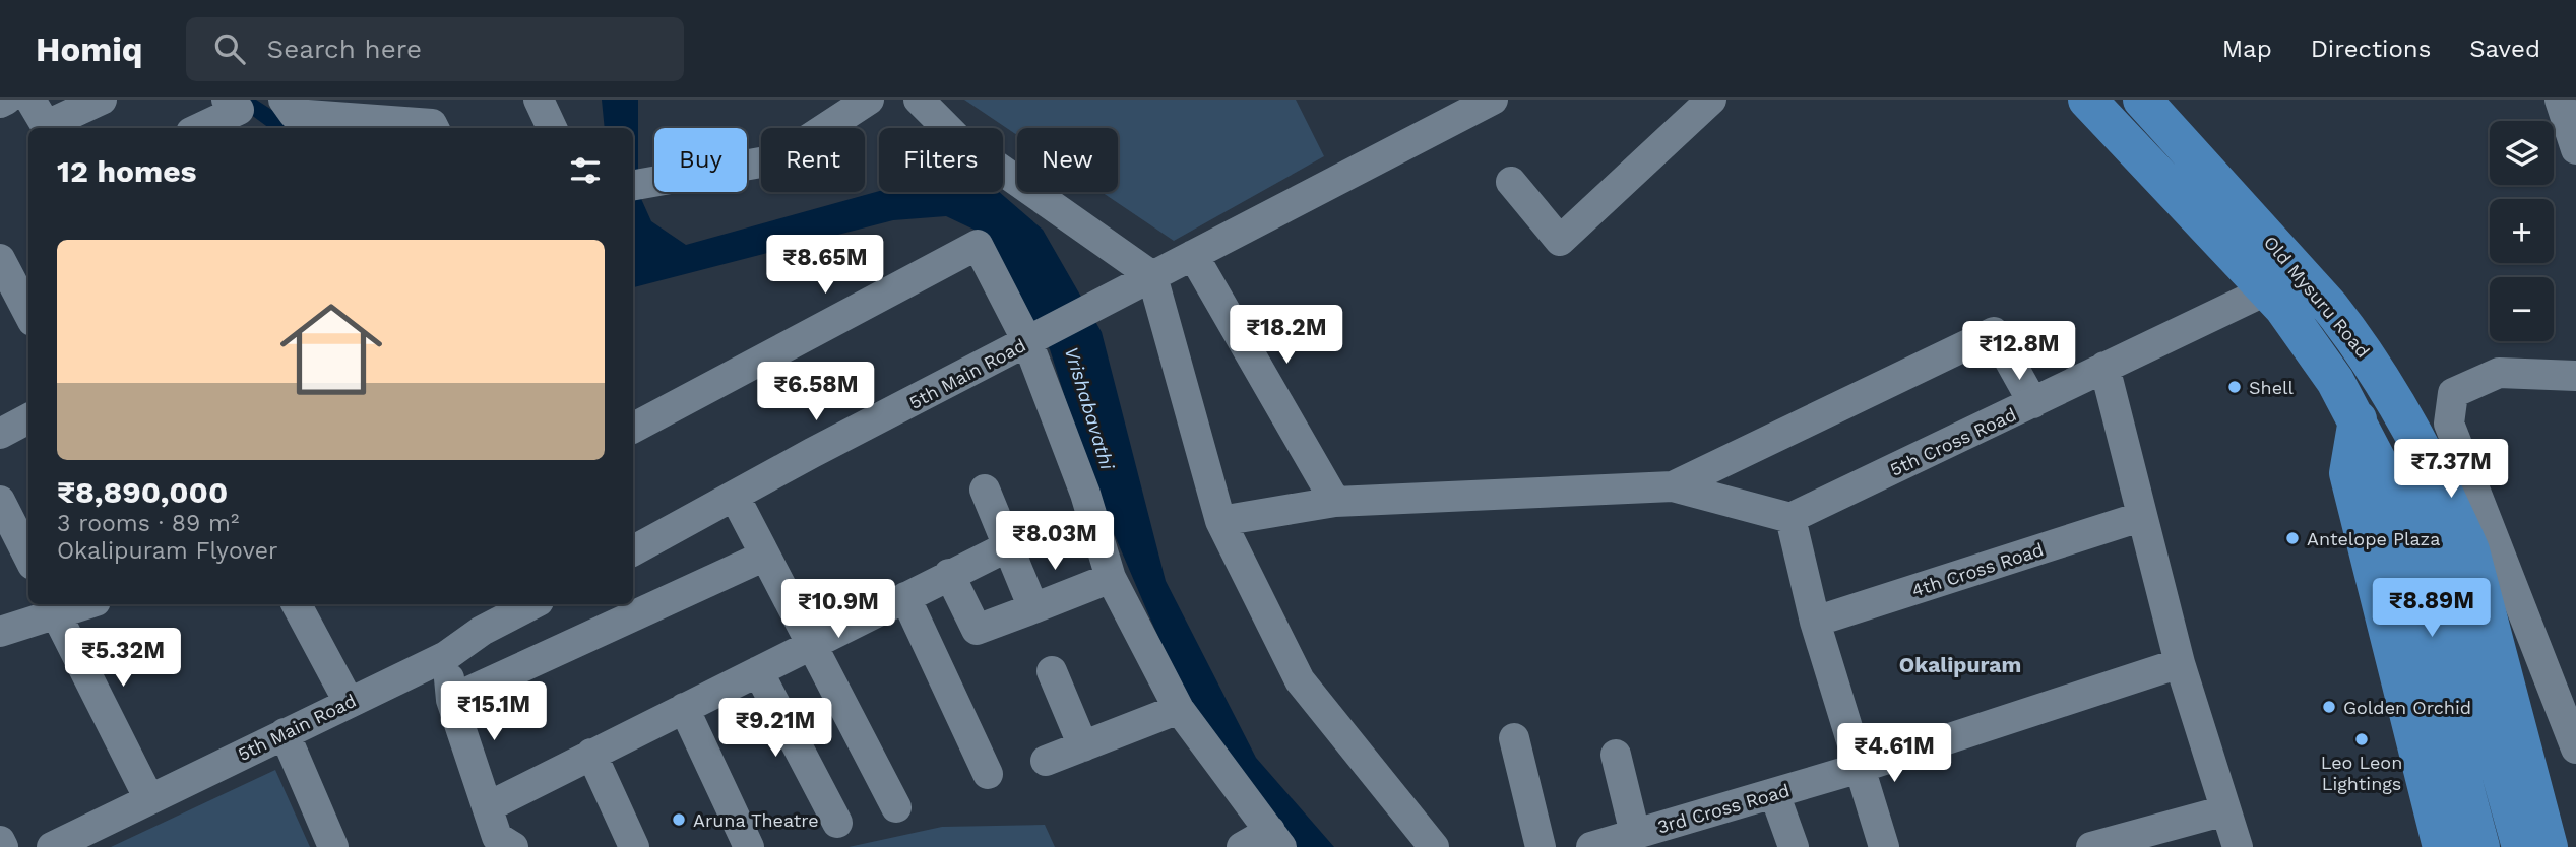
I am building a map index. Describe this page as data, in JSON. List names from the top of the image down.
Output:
{
  "streets": {
    "main road": ["Old Mysuru Road"],
    "street": [
      "5th Main Road",
      "5th Cross Road",
      "4th Cross Road",
      "3rd Cross Road"
    ]
  },
  "crossings": [
    ["Old Mysuru Road", "5th Cross Road"]
  ],
  "districts": ["Okalipuram"],
  "water": ["Vrishabavathi"],
  "places": [
    "Shell",
    "Antelope Plaza",
    "Golden Orchid",
    "Leo Leon Lightings",
    "Aruna Theatre"
  ],
  "page": {
    "header": "Homiq",
    "search": "Search here",
    "nav": ["Map", "Directions", "Saved"],
    "map_buttons": ["+", "−"],
    "chip": [
      "Buy",
      "Rent",
      "Filters",
      "New"
    ],
    "heading": "12 homes",
    "list": [
      {
        "name": "₹8,890,000",
        "note": "3 rooms · 89 m² · Okalipuram Flyover"
      }
    ],
    "price": [
      "₹8.65M",
      "₹18.2M",
      "₹12.8M",
      "₹6.58M",
      "₹7.37M",
      "₹8.03M",
      "₹8.89M",
      "₹10.9M",
      "₹5.32M",
      "₹15.1M",
      "₹9.21M",
      "₹4.61M"
    ]
  }
}
